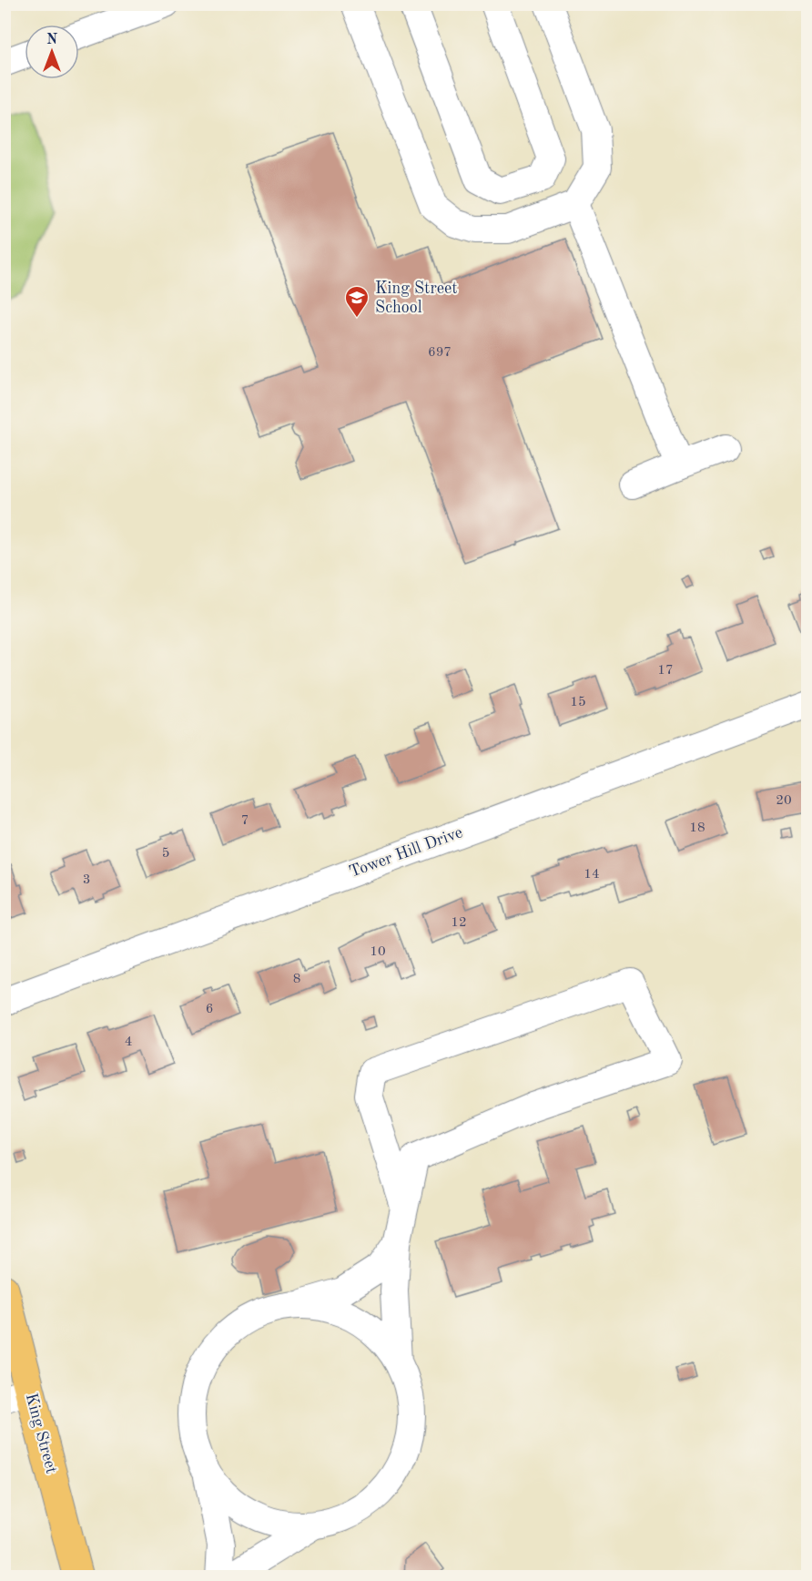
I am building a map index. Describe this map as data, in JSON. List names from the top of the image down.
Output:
{
  "streets": {
    "main road": ["King Street"],
    "street": ["Tower Hill Drive"]
  },
  "places": {
    "school or university": ["King Street School"]
  },
  "house_numbers": [
    "697",
    "17",
    "15",
    "20",
    "7",
    "18",
    "5",
    "14",
    "3",
    "12",
    "10",
    "8",
    "6",
    "4"
  ],
  "north": "top"
}
